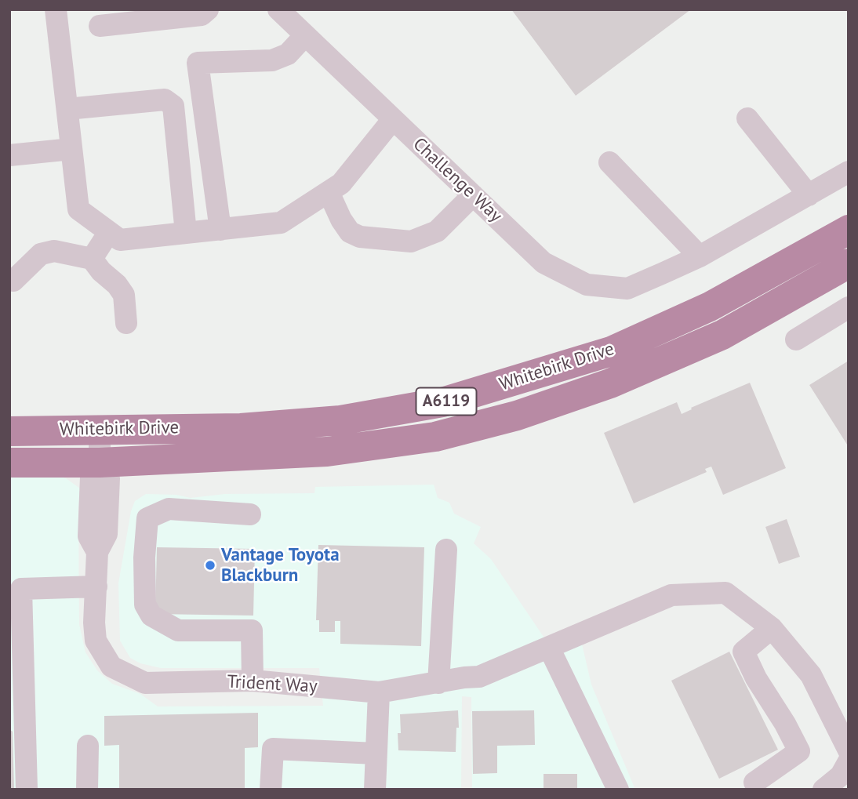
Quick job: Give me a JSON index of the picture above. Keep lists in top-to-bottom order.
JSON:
{
  "streets": {
    "highway": ["Whitebirk Drive", "A6119"],
    "street": ["Challenge Way", "Trident Way"]
  },
  "crossings": [
    ["Whitebirk Drive", "Trident Way"]
  ],
  "places": ["Vantage Toyota Blackburn"]
}
